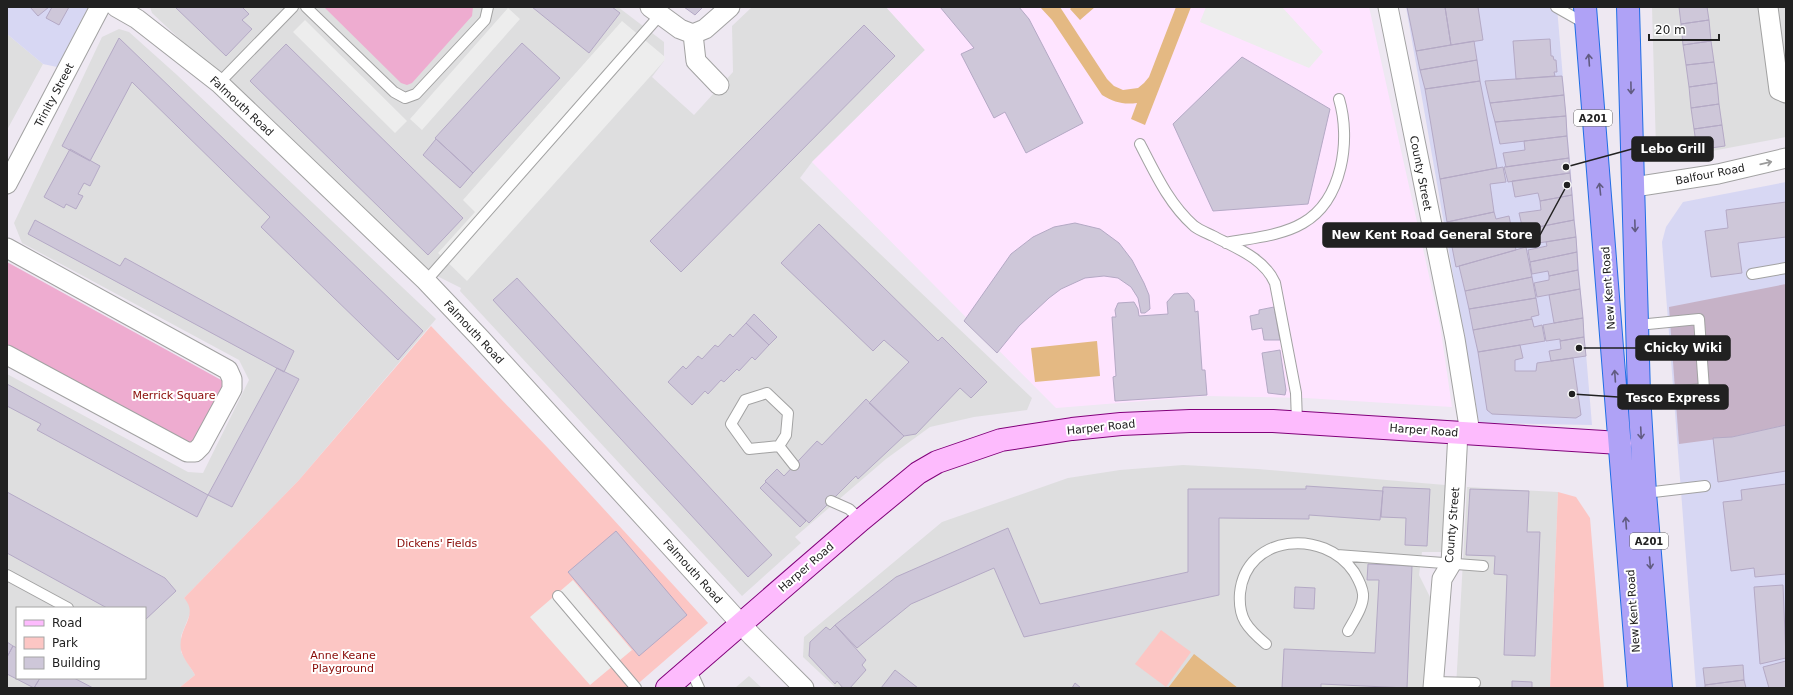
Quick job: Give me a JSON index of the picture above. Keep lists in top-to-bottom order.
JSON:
{
  "streets": {
    "highway": ["A201", "New Kent Road"],
    "main road": ["Harper Road"],
    "street": [
      "Trinity Street",
      "Falmouth Road",
      "County Street",
      "Balfour Road"
    ]
  },
  "crossings": [
    ["Falmouth Road", "Harper Road"],
    ["County Street", "Harper Road"],
    ["Balfour Road", "New Kent Road"],
    ["New Kent Road", "Harper Road"]
  ],
  "one_way": ["Balfour Road"],
  "parks": ["Merrick Square", "Dickens' Fields", "Anne Keane Playground"],
  "places": [
    "Lebo Grill",
    "New Kent Road General Store",
    "Chicky Wiki",
    "Tesco Express"
  ],
  "legend": ["Road", "Park", "Building"],
  "scale_bar": "20 m"
}
